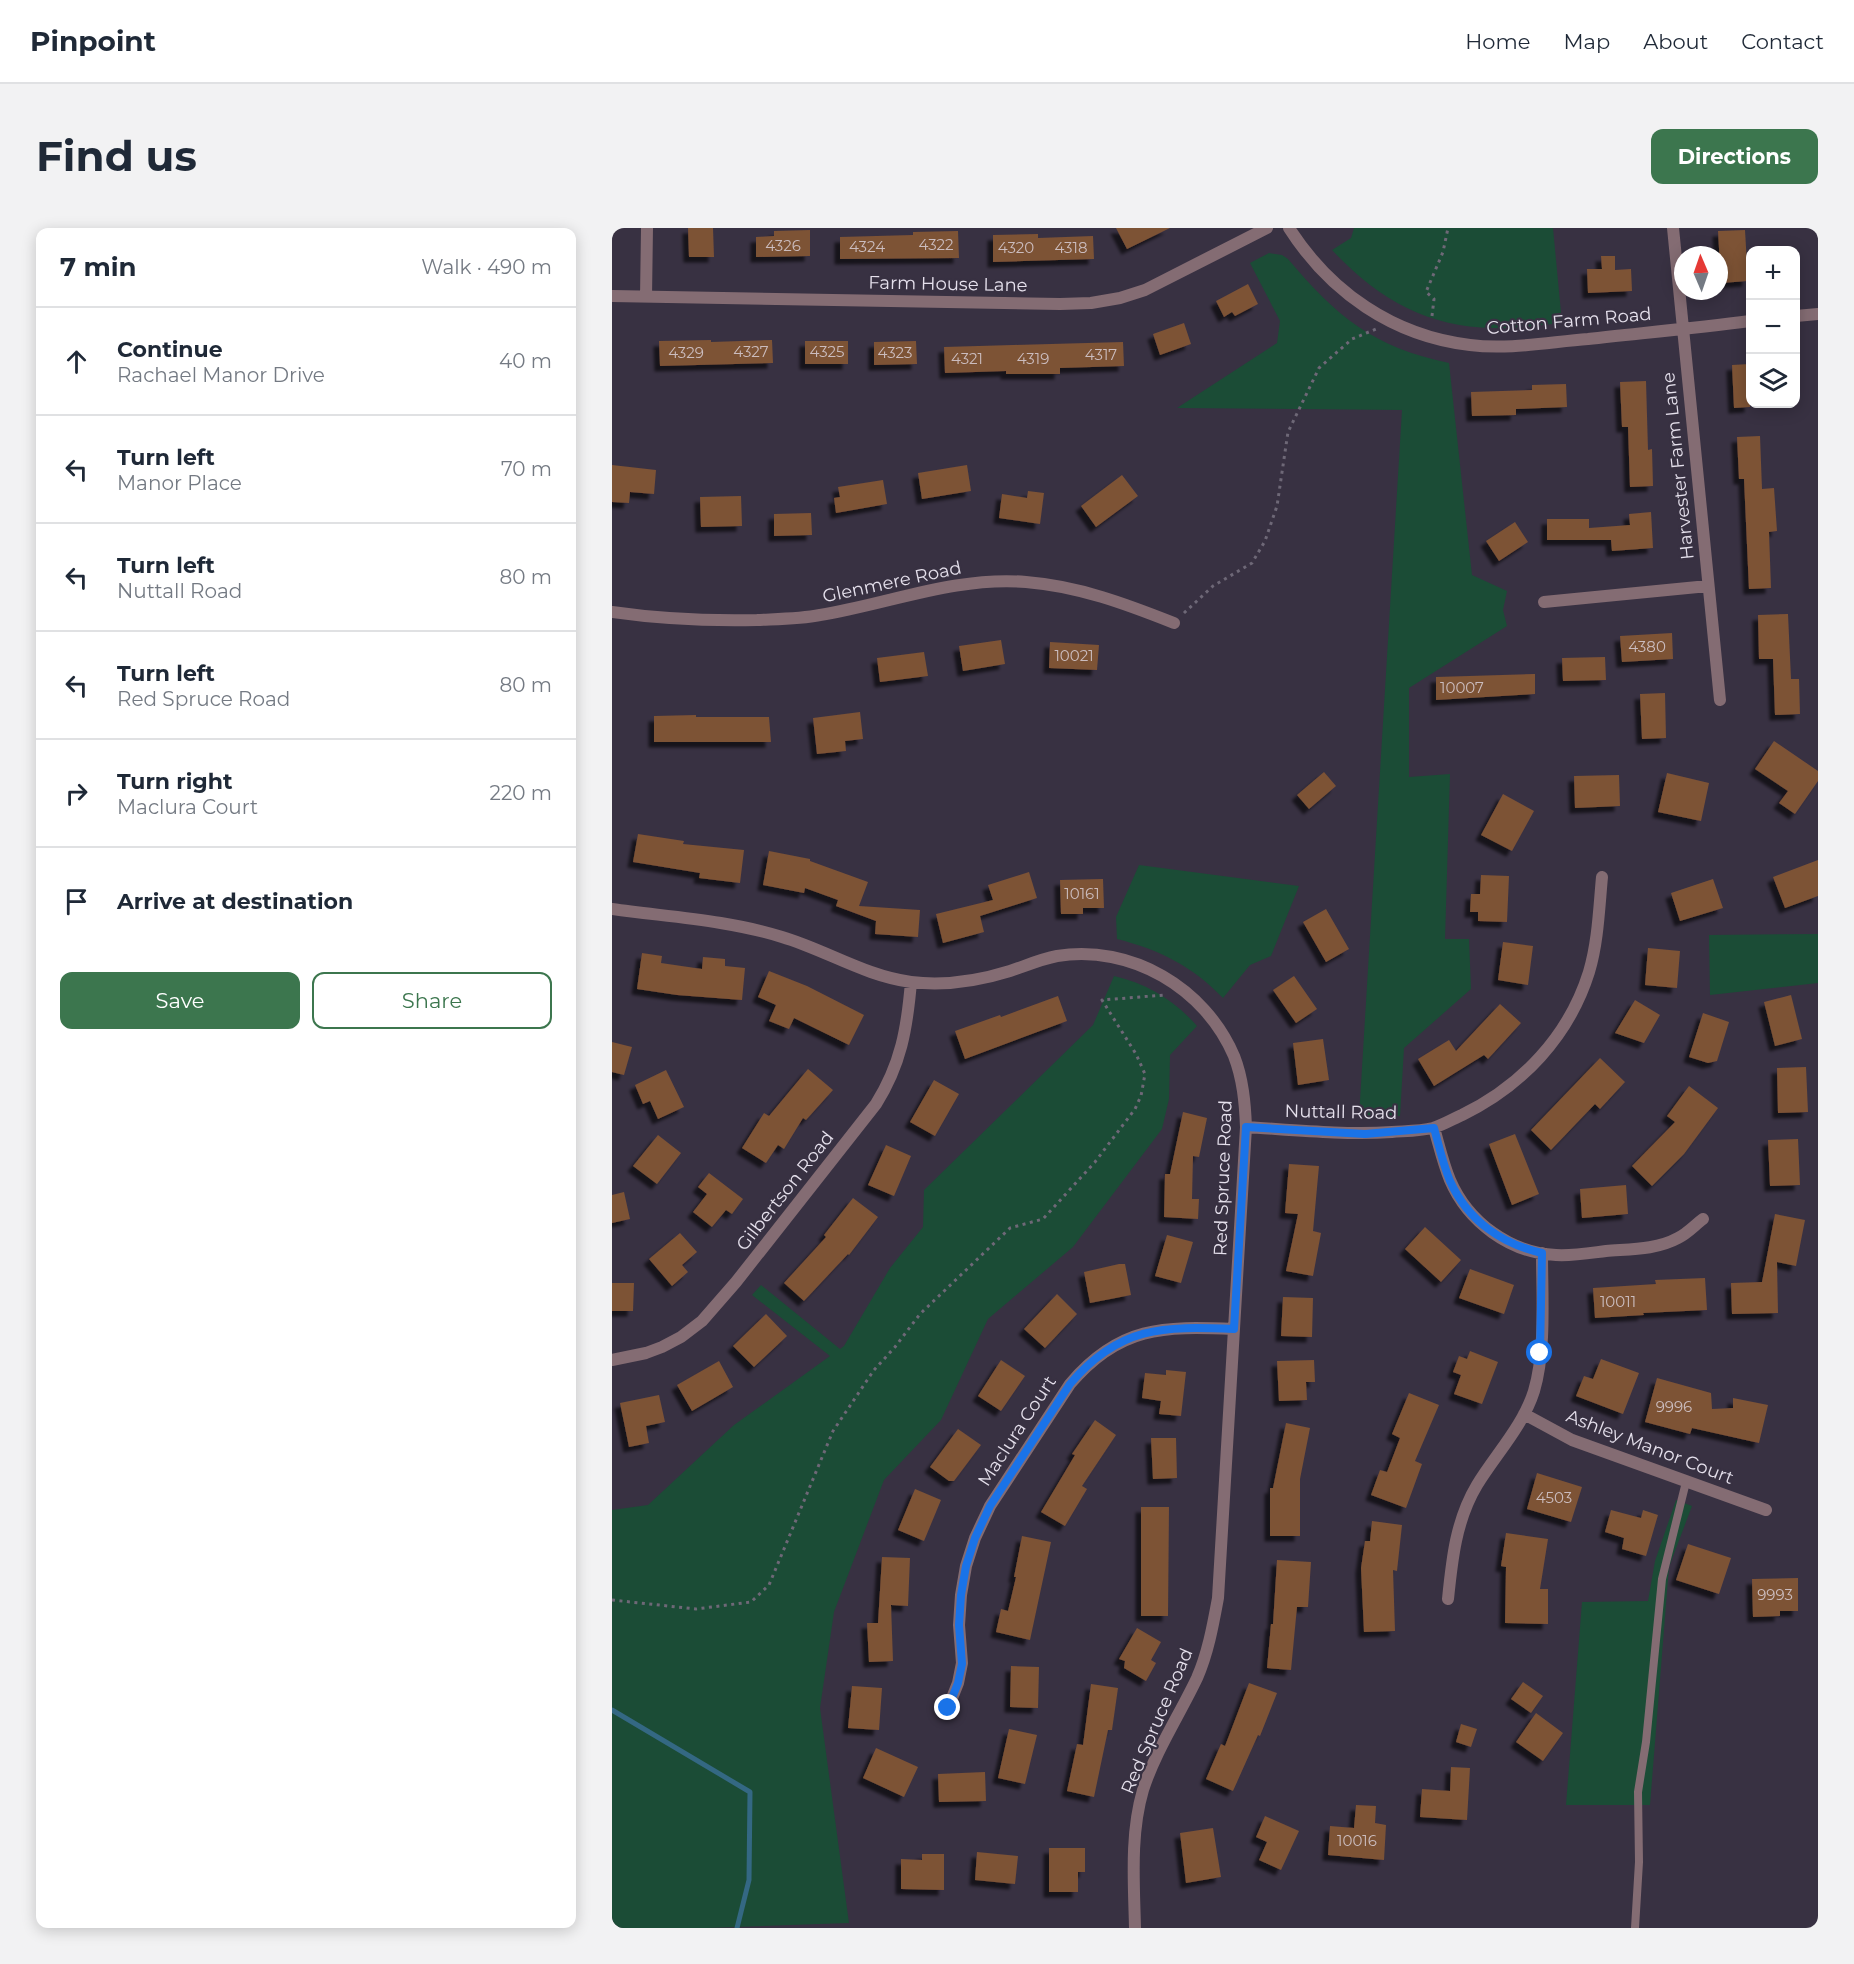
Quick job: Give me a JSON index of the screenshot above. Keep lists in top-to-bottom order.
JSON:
{
  "streets": {
    "street": [
      "Farm House Lane",
      "Cotton Farm Road",
      "Harvester Farm Lane",
      "Glenmere Road",
      "Nuttall Road",
      "Red Spruce Road",
      "Gilbertson Road",
      "Maclura Court",
      "Ashley Manor Court"
    ]
  },
  "crossings": [
    ["Cotton Farm Road", "Harvester Farm Lane"],
    ["Nuttall Road", "Red Spruce Road"],
    ["Red Spruce Road", "Gilbertson Road"],
    ["Red Spruce Road", "Maclura Court"]
  ],
  "house_numbers": [
    "4322",
    "4326",
    "4324",
    "4320",
    "4318",
    "4327",
    "4325",
    "4329",
    "4323",
    "4317",
    "4321",
    "4319",
    "4380",
    "10021",
    "10007",
    "10161",
    "10011",
    "9996",
    "4503",
    "9993",
    "10016"
  ],
  "north": "top",
  "page": {
    "header": "Pinpoint",
    "nav": [
      "Home",
      "Map",
      "About",
      "Contact"
    ],
    "buttons": [
      "Directions",
      ["Save", "Share"]
    ],
    "title": "Find us",
    "heading": ["7 min", "Walk · 490 m"],
    "map_buttons": ["+", "−"],
    "list": [
      ["Continue", "Rachael Manor Drive", "40 m"],
      ["Turn left", "Manor Place", "70 m"],
      ["Turn left", "Nuttall Road", "80 m"],
      ["Turn left", "Red Spruce Road", "80 m"],
      ["Turn right", "Maclura Court", "220 m"],
      "Arrive at destination"
    ]
  }
}
